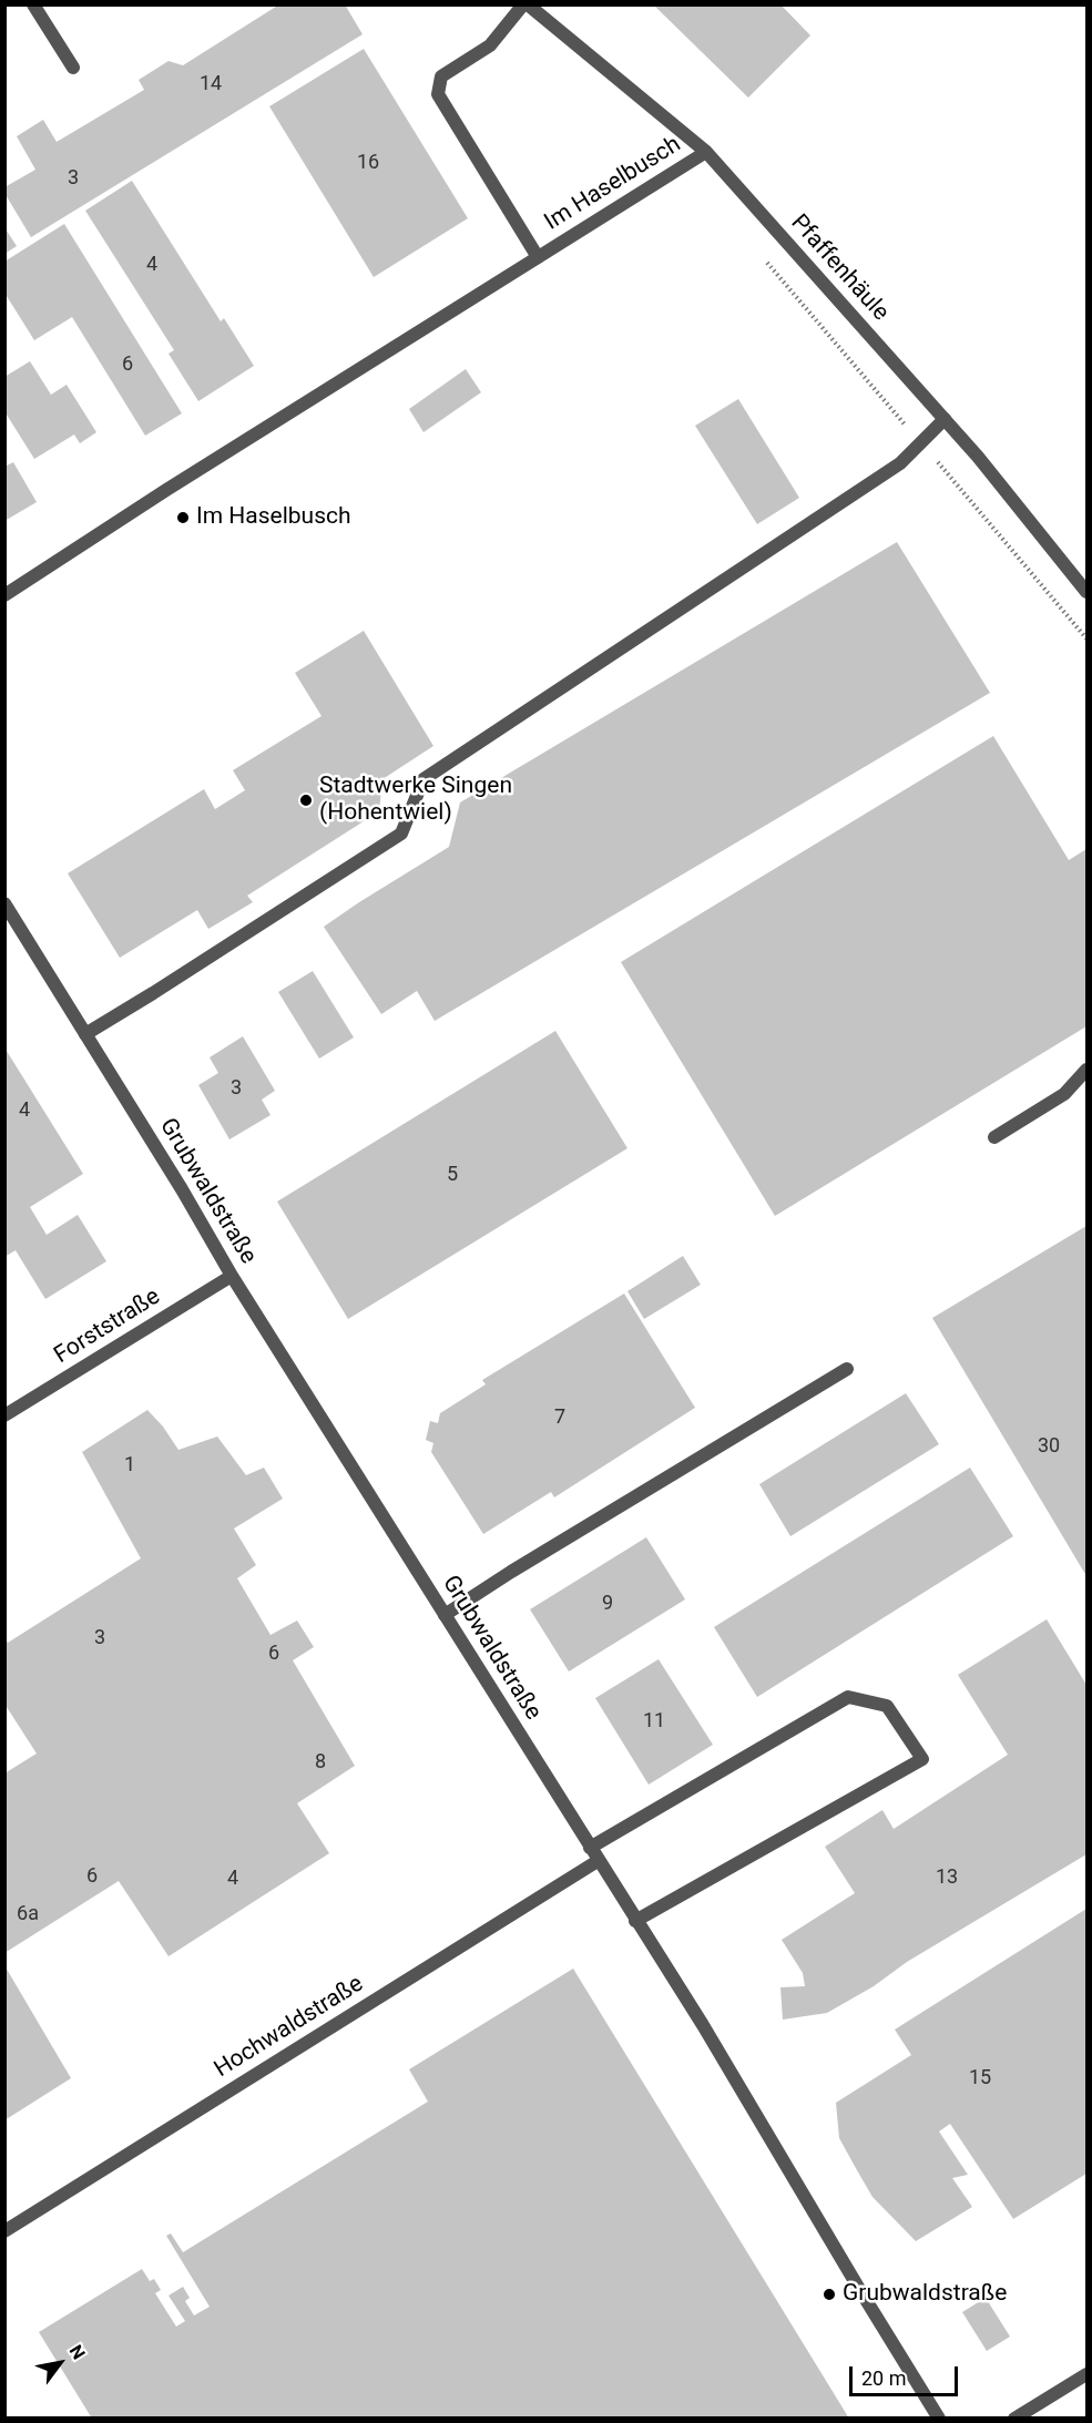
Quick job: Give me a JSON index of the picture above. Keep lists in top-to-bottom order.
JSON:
{
  "streets": {
    "street": [
      "Im Haselbusch",
      "Pfaffenhäule",
      "Grubwaldstraße",
      "Forststraße",
      "Hochwaldstraße"
    ]
  },
  "crossings": [
    ["Im Haselbusch", "Pfaffenhäule"],
    ["Grubwaldstraße", "Forststraße"],
    ["Grubwaldstraße", "Hochwaldstraße"]
  ],
  "places": ["Im Haselbusch", "Stadtwerke Singen (Hohentwiel)", "Grubwaldstraße"],
  "house_numbers": [
    "14",
    "16",
    "3",
    "4",
    "6",
    "3",
    "4",
    "5",
    "7",
    "30",
    "1",
    "9",
    "3",
    "6",
    "11",
    "8",
    "6",
    "13",
    "4",
    "6a",
    "15"
  ],
  "scale_bar": "20 m",
  "north": "top right"
}
